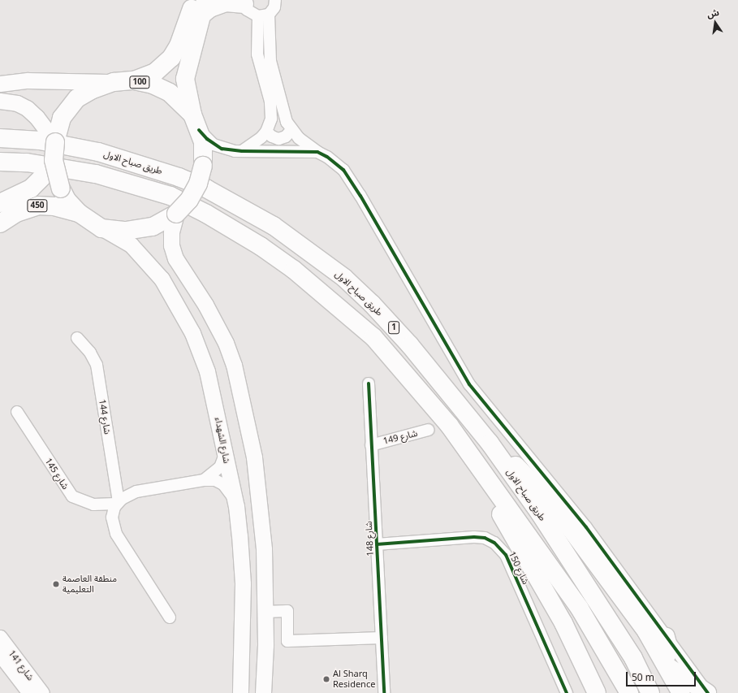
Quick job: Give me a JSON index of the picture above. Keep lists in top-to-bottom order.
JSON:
{
  "streets": {
    "main road": [
      "100",
      "طريق صباح الاول",
      "450",
      "1",
      "شارع الشهداء"
    ],
    "street": [
      "شارع 144",
      "شارع 149",
      "شارع 145",
      "شارع 148",
      "شارع 150",
      "شارع 141"
    ]
  },
  "crossings": [
    ["100", "450"],
    ["100", "شارع الشهداء"],
    ["شارع 144", "شارع 145"],
    ["شارع 149", "شارع 148"],
    ["شارع 148", "شارع 150"]
  ],
  "places": ["منطقة العاصمة التعليمية", "Al Sharq Residence"],
  "scale_bar": "50 m",
  "north": "top"
}
